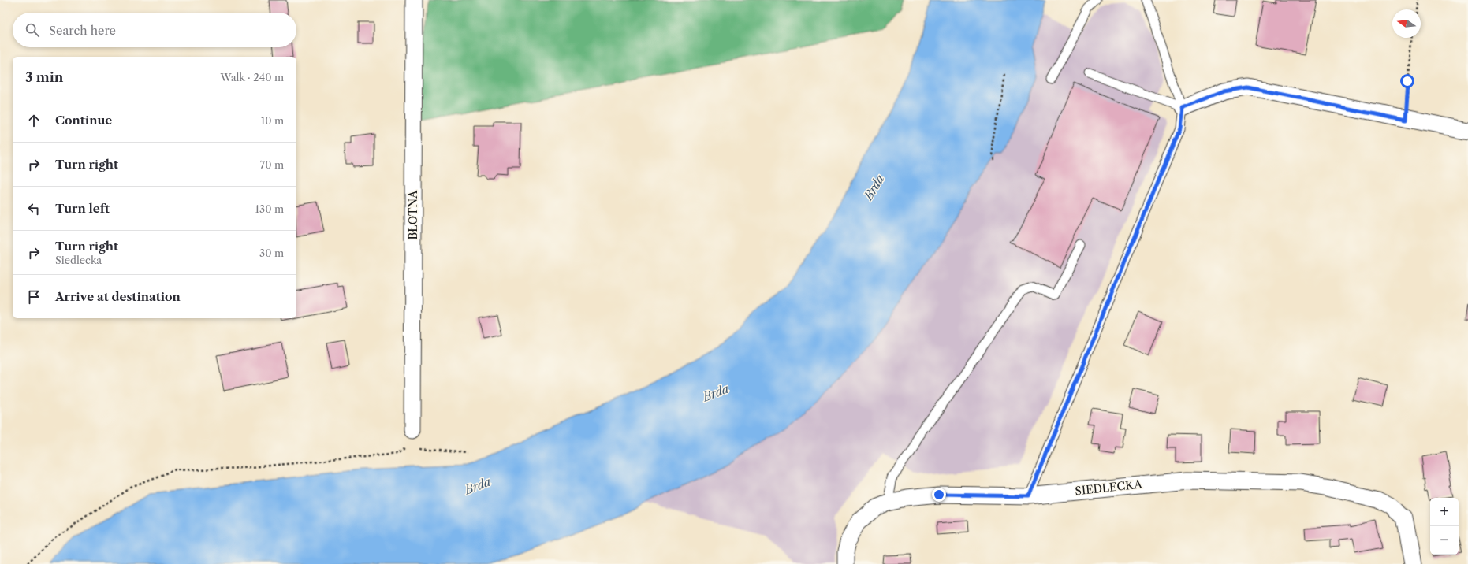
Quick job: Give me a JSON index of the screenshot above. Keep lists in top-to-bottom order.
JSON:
{
  "streets": {
    "street": ["BŁOTNA", "SIEDLECKA"]
  },
  "water": ["Brda"],
  "north": "left",
  "page": {
    "search": "Search here",
    "heading": ["3 min", "Walk · 240 m"],
    "list": [
      ["Continue", "10 m"],
      ["Turn right", "70 m"],
      ["Turn left", "130 m"],
      ["Turn right", "Siedlecka", "30 m"],
      "Arrive at destination"
    ],
    "map_buttons": ["+", "−"]
  }
}
